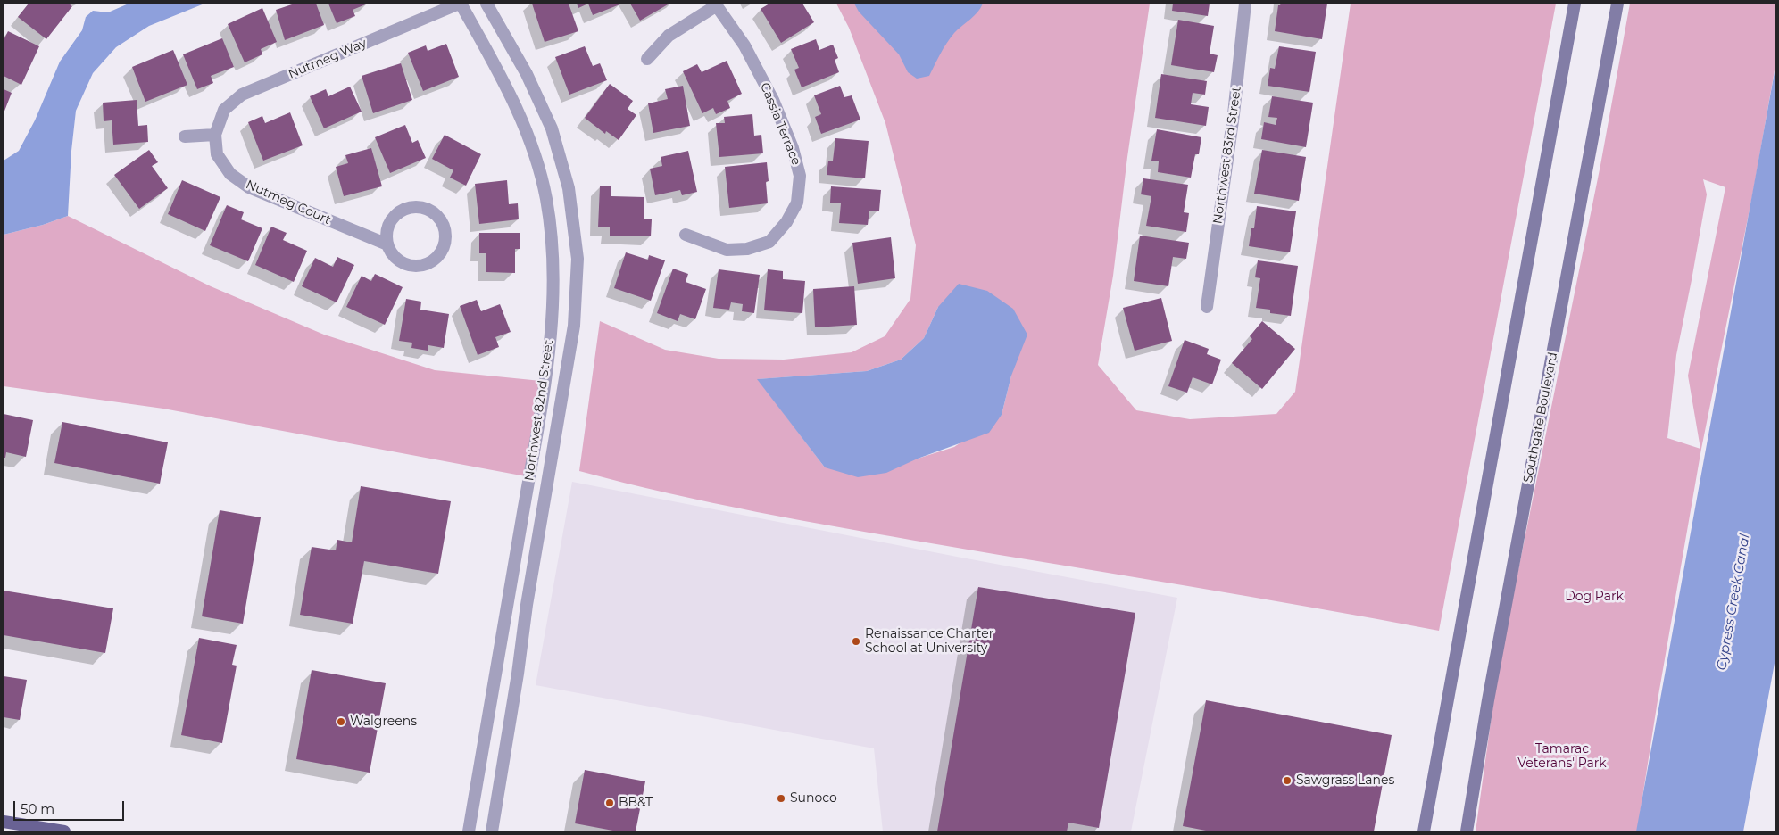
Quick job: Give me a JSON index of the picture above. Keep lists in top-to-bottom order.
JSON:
{
  "streets": {
    "main road": ["Southgate Boulevard"],
    "street": [
      "Nutmeg Way",
      "Cassia Terrace",
      "Northwest 83rd Street",
      "Nutmeg Court",
      "Northwest 82nd Street"
    ]
  },
  "crossings": [
    ["Nutmeg Way", "Nutmeg Court"],
    ["Nutmeg Way", "Northwest 82nd Street"]
  ],
  "water": ["Cypress Creek Canal"],
  "parks": ["Dog Park", "Tamarac Veterans' Park"],
  "places": [
    "Renaissance Charter School at University",
    "Walgreens",
    "Sawgrass Lanes",
    "Sunoco",
    "BB&T"
  ],
  "scale_bar": "50 m"
}
